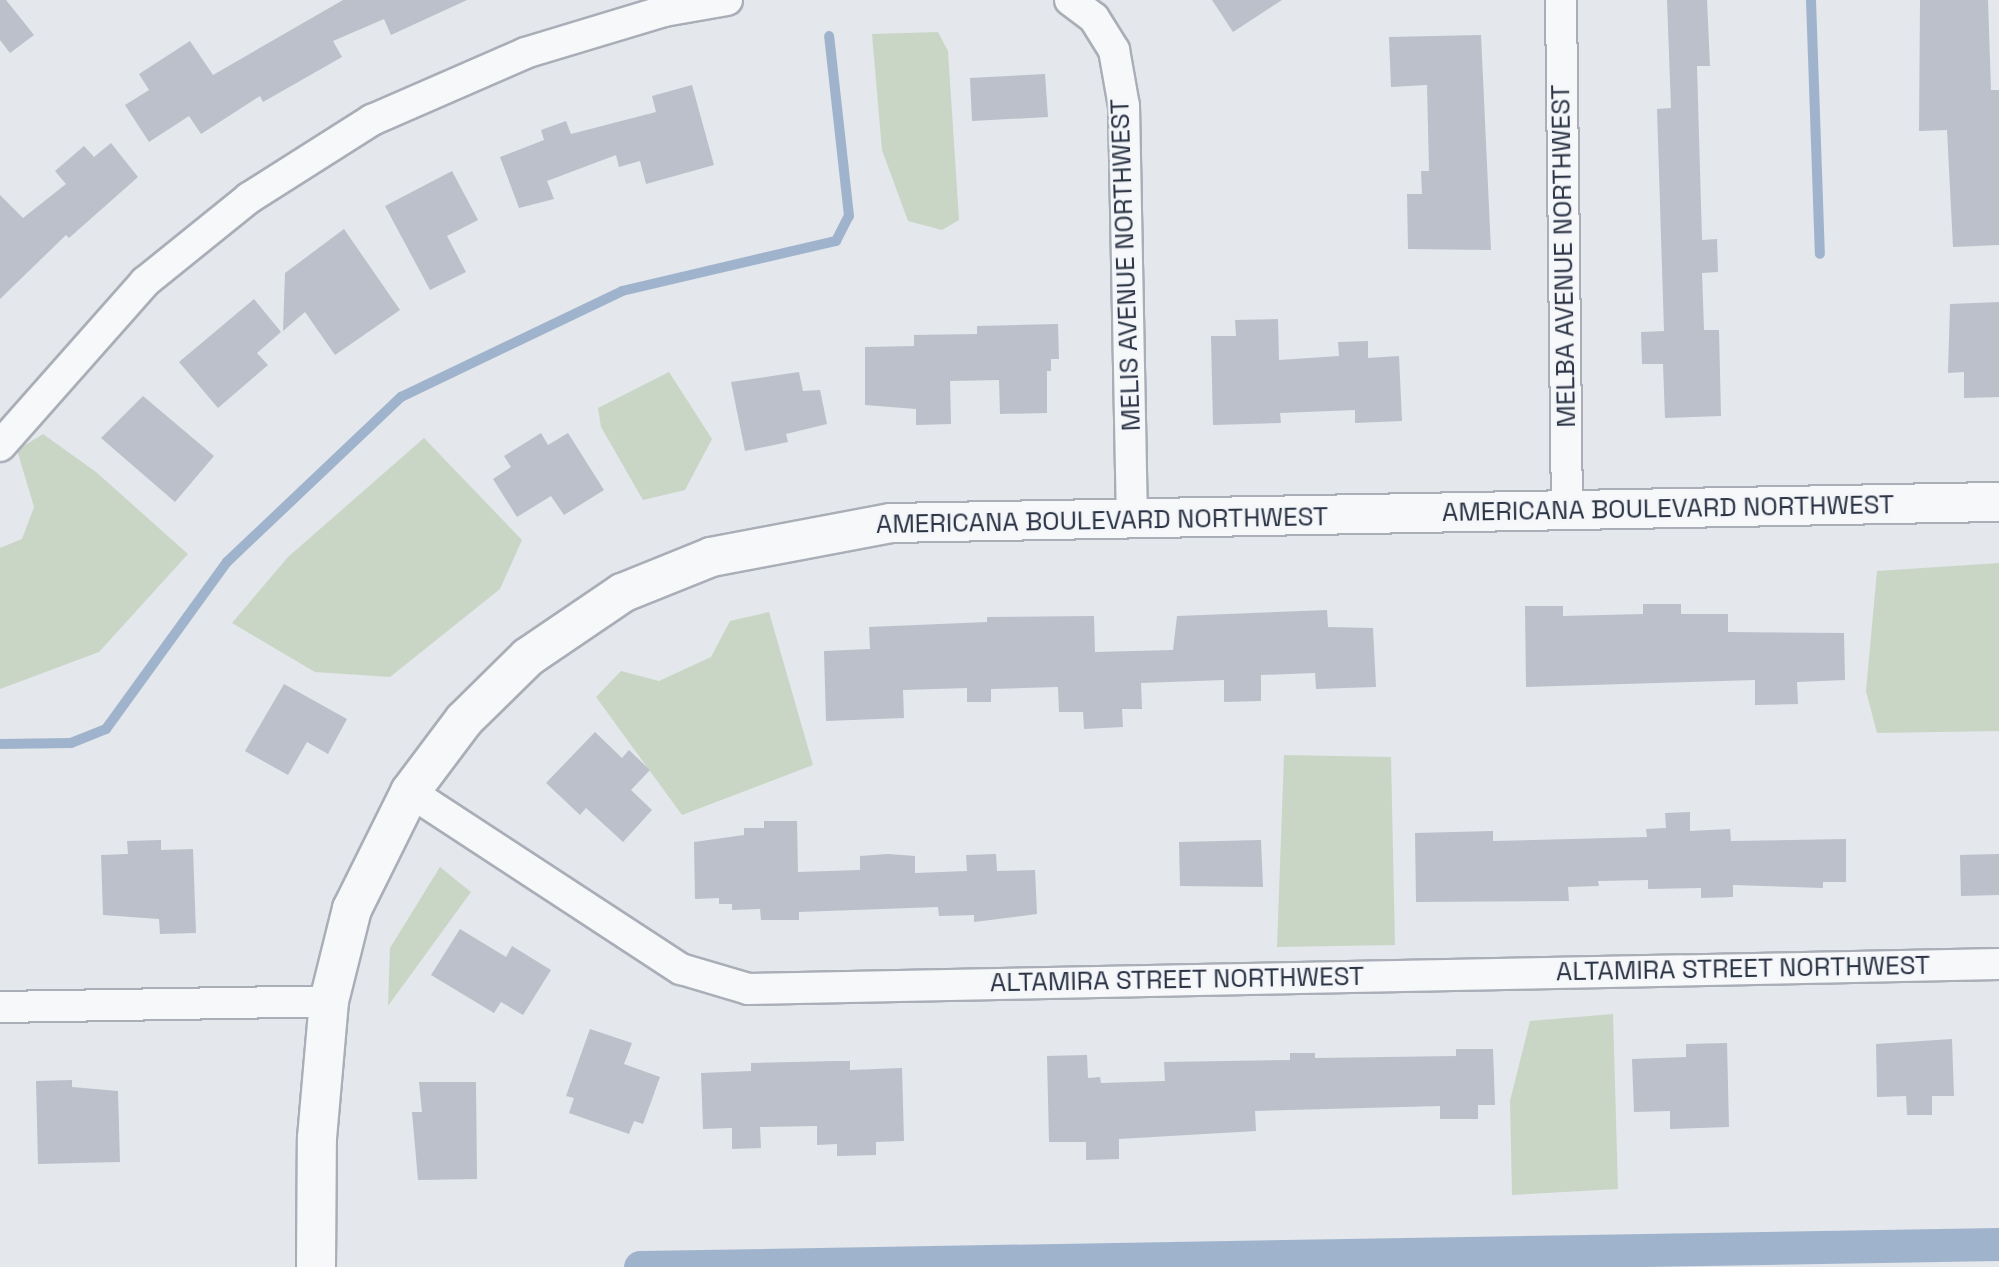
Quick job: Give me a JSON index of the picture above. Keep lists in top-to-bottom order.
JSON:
{
  "streets": {
    "street": [
      "MELBA AVENUE NORTHWEST",
      "MELIS AVENUE NORTHWEST",
      "AMERICANA BOULEVARD NORTHWEST",
      "ALTAMIRA STREET NORTHWEST"
    ]
  },
  "crossings": [
    ["MELBA AVENUE NORTHWEST", "AMERICANA BOULEVARD NORTHWEST"],
    ["MELIS AVENUE NORTHWEST", "AMERICANA BOULEVARD NORTHWEST"],
    ["AMERICANA BOULEVARD NORTHWEST", "ALTAMIRA STREET NORTHWEST"]
  ]
}
